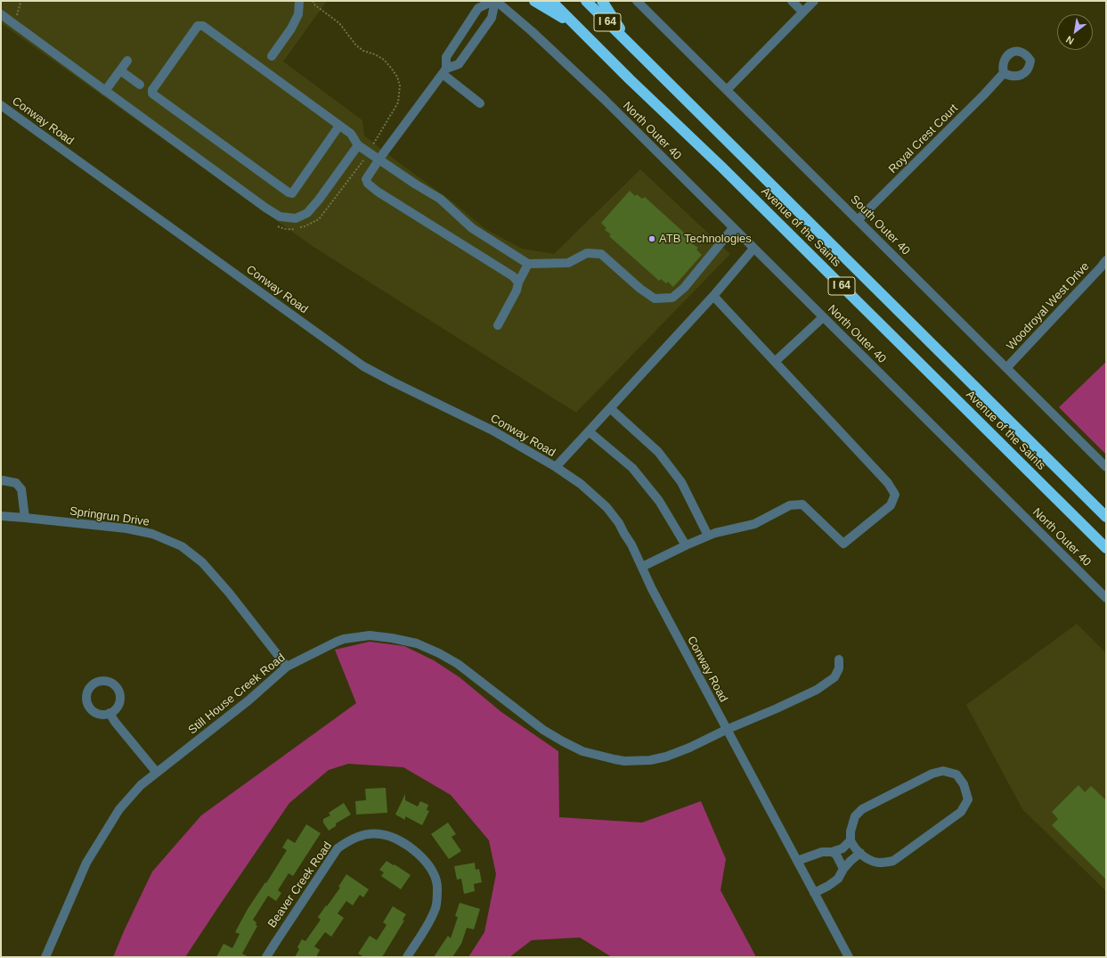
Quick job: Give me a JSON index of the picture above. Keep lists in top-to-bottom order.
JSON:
{
  "streets": {
    "highway": ["I 64", "Avenue of the Saints"],
    "street": [
      "Conway Road",
      "North Outer 40",
      "Royal Crest Court",
      "South Outer 40",
      "Woodroyal West Drive",
      "Springrun Drive",
      "Still House Creek Road",
      "Beaver Creek Road"
    ]
  },
  "crossings": [
    ["Conway Road", "Still House Creek Road"],
    ["Royal Crest Court", "South Outer 40"],
    ["South Outer 40", "Woodroyal West Drive"],
    ["Springrun Drive", "Still House Creek Road"]
  ],
  "places": ["ATB Technologies"],
  "north": "bottom left"
}
